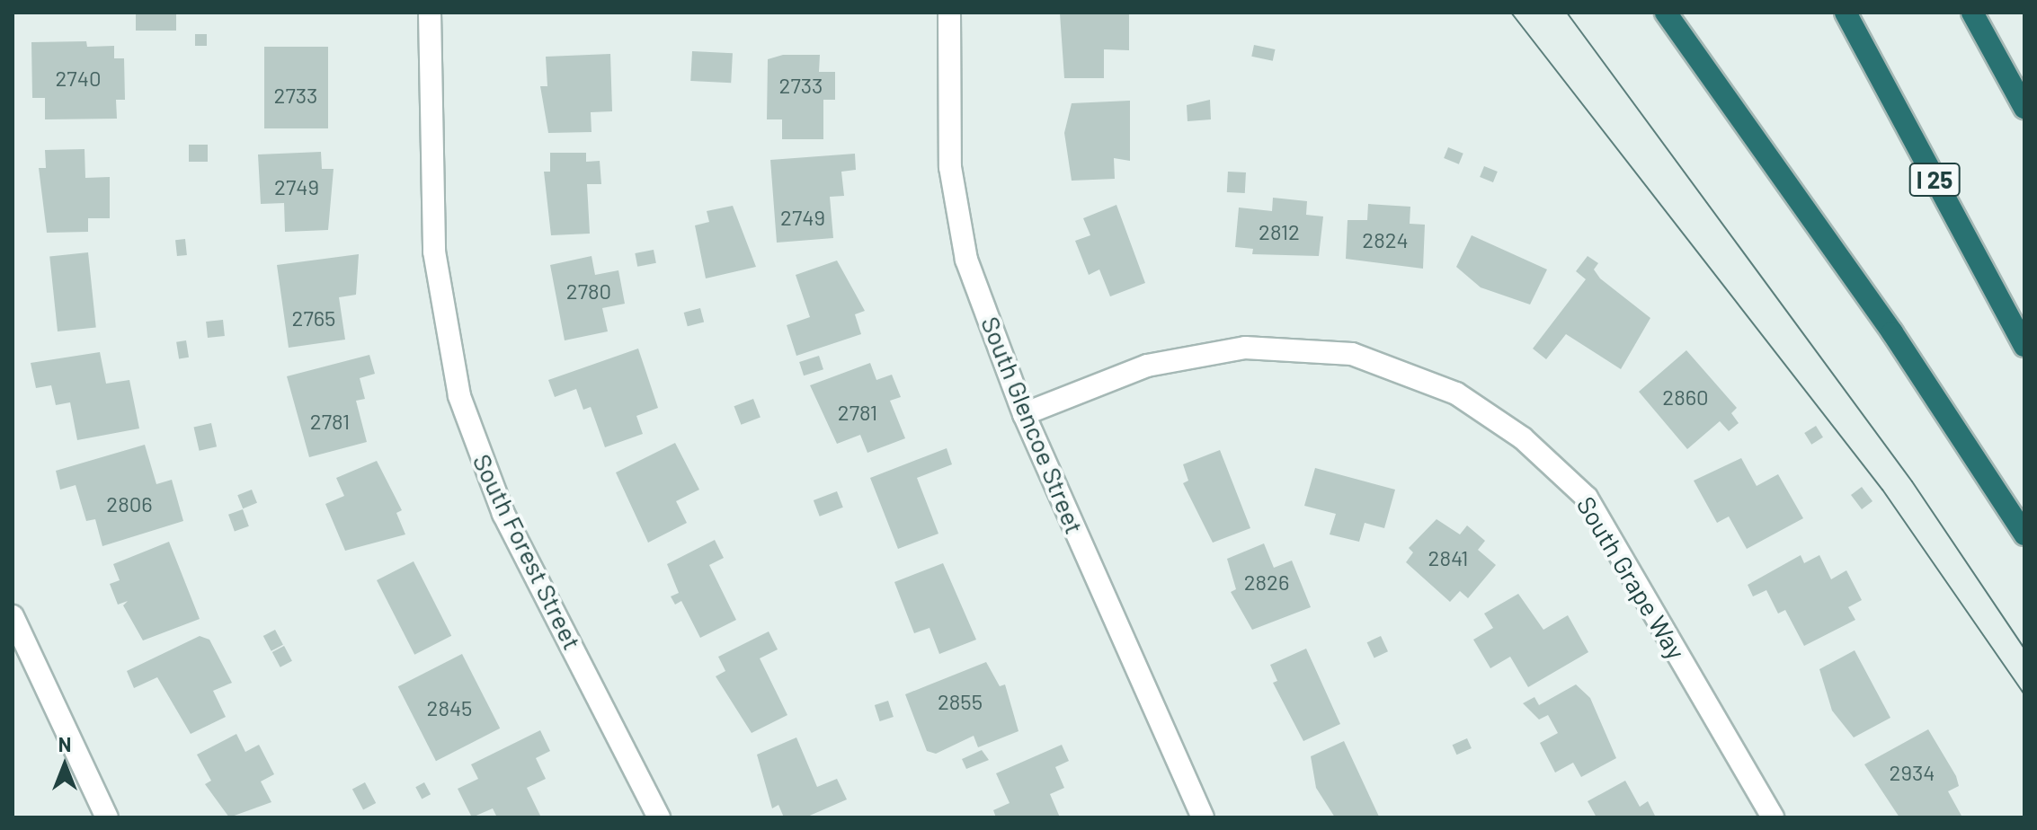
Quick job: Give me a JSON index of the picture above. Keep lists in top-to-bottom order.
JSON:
{
  "streets": {
    "highway": ["I 25"],
    "street": ["South Glencoe Street", "South Forest Street", "South Grape Way"]
  },
  "crossings": [
    ["South Glencoe Street", "South Grape Way"]
  ],
  "house_numbers": [
    "2740",
    "2733",
    "2733",
    "2749",
    "2749",
    "2812",
    "2824",
    "2780",
    "2765",
    "2860",
    "2781",
    "2781",
    "2806",
    "2841",
    "2826",
    "2855",
    "2845",
    "2934"
  ],
  "north": "top"
}
